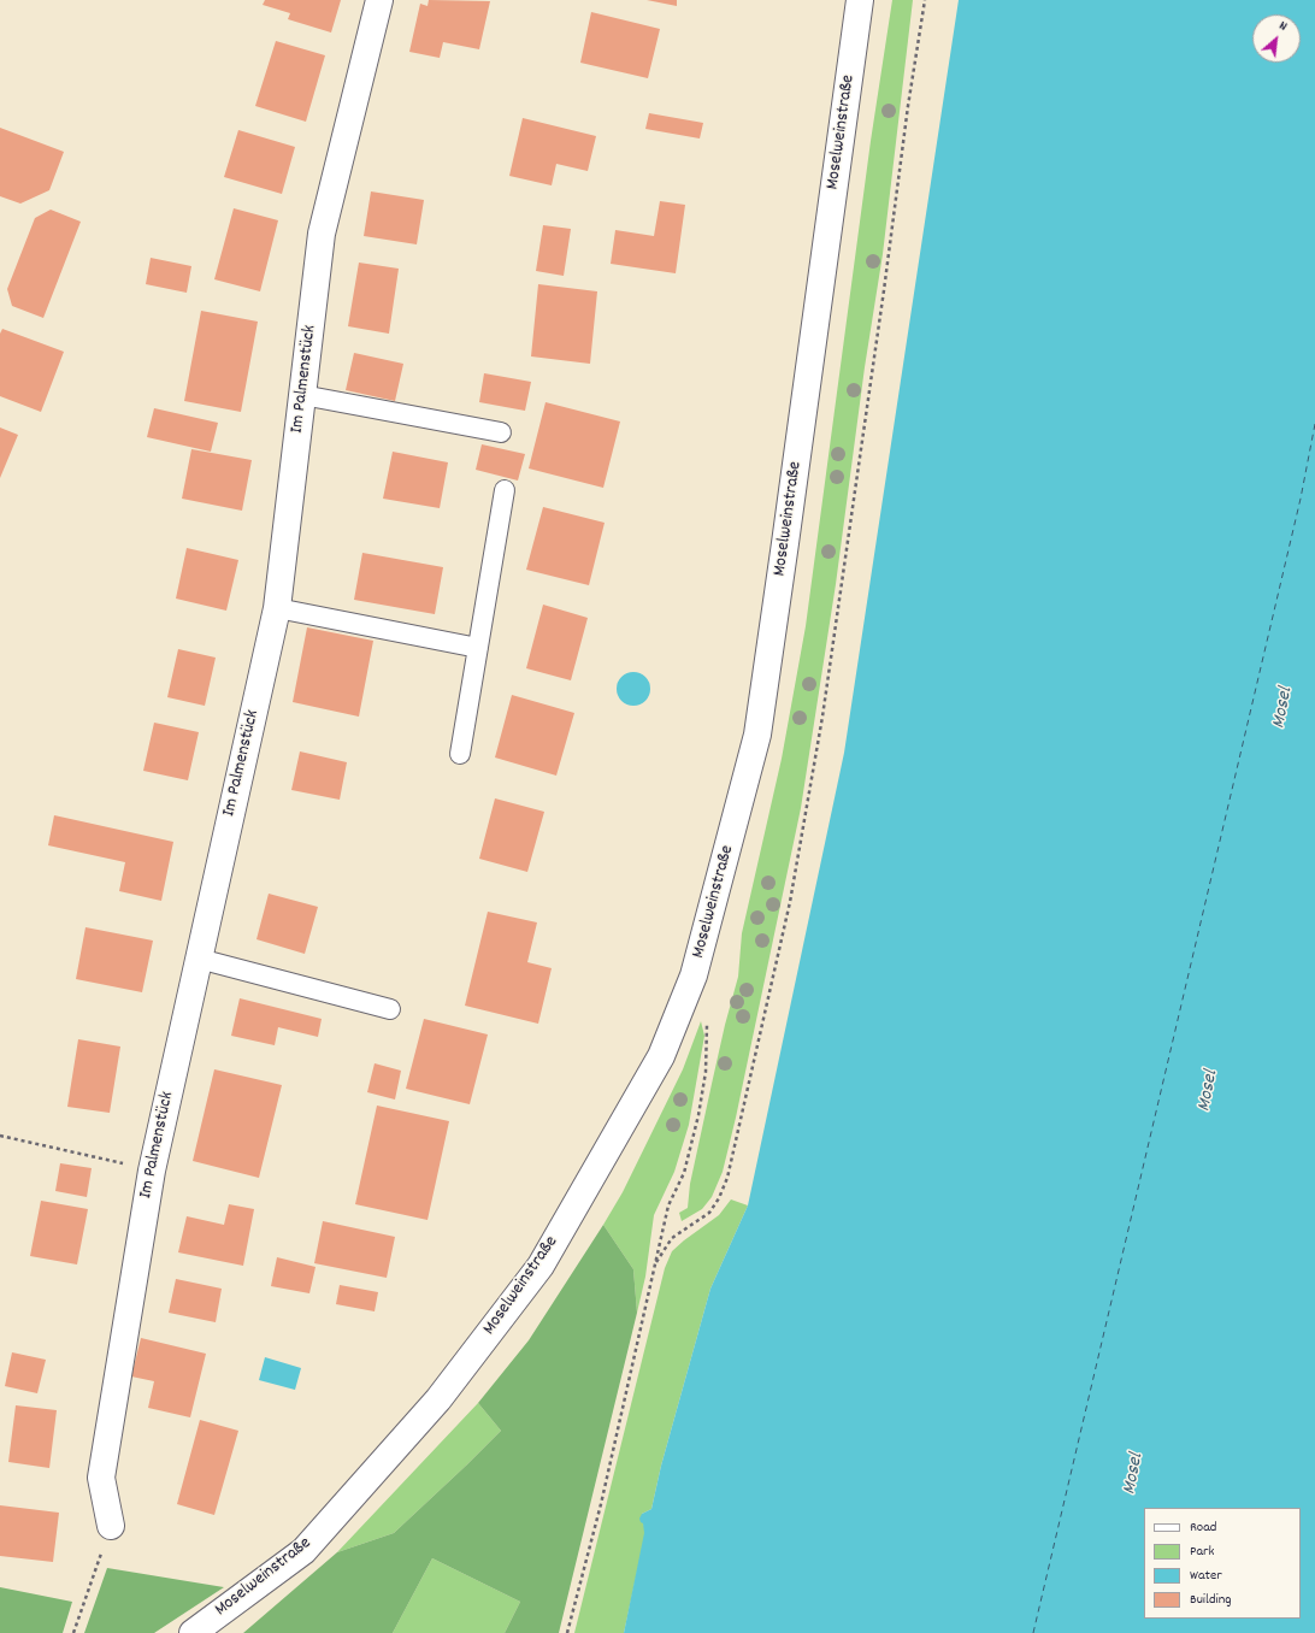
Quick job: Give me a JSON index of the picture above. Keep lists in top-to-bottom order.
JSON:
{
  "streets": {
    "main road": ["Moselweinstraße", "Im Palmenstück"]
  },
  "water": ["Mosel"],
  "legend": [
    "Road",
    "Park",
    "Water",
    "Building"
  ],
  "north": "top right"
}
